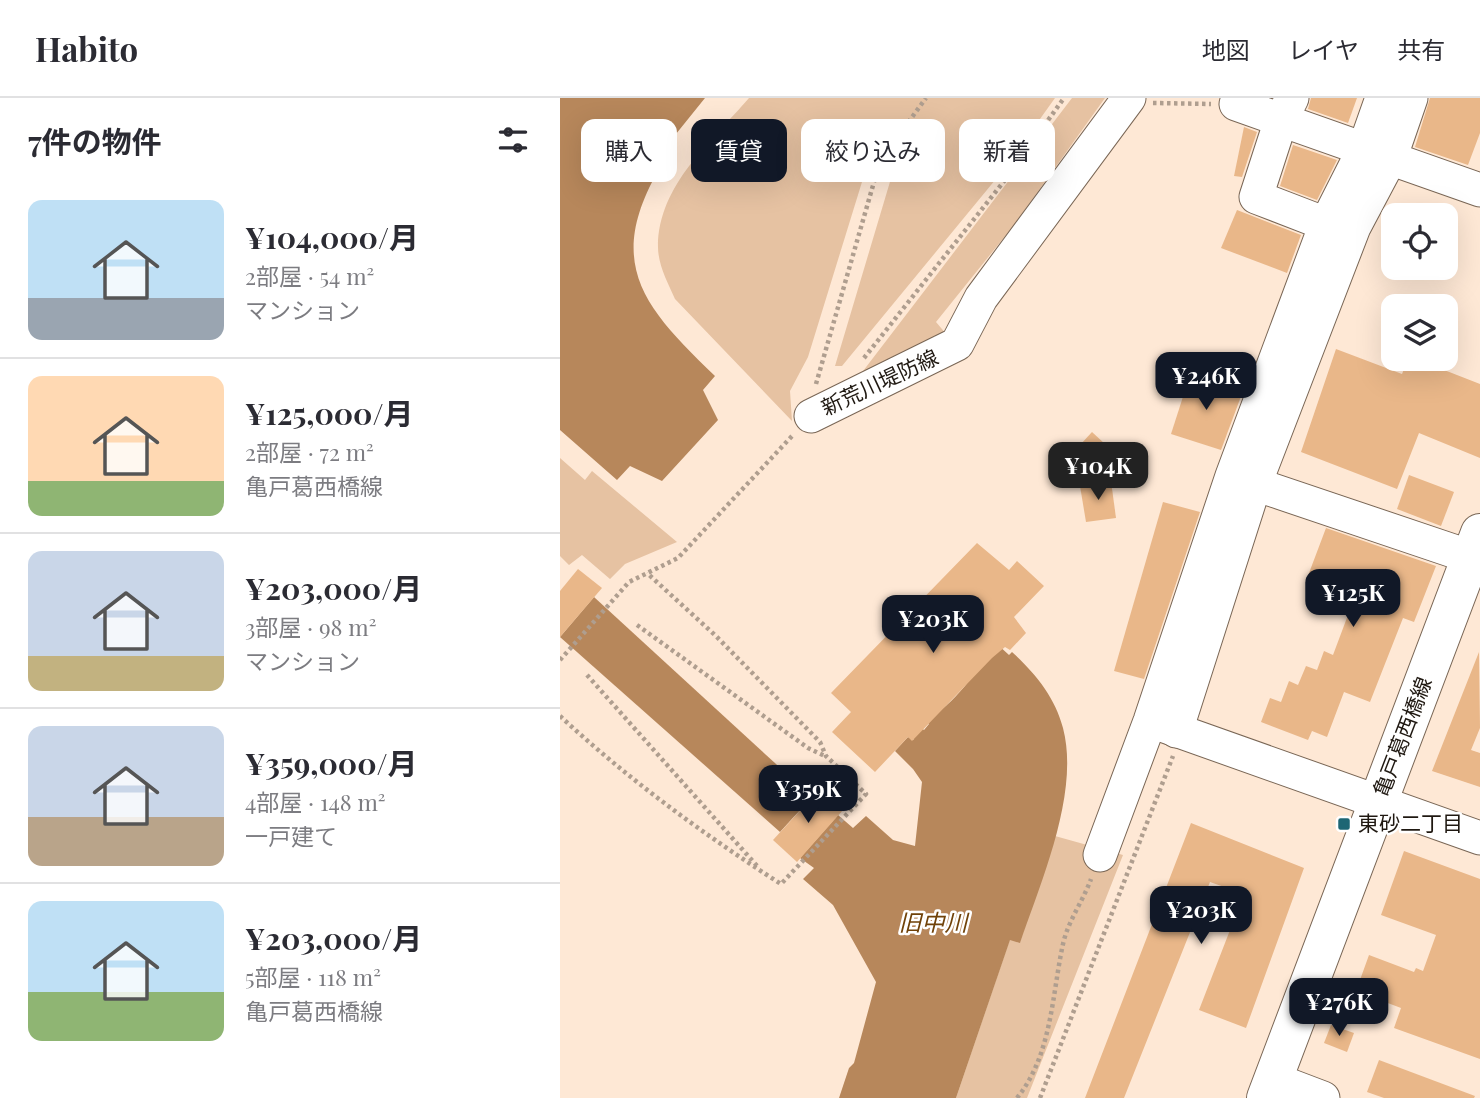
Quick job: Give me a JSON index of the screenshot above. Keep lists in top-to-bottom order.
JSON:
{
  "streets": {
    "main road": ["亀戸葛西橋線"],
    "street": ["新荒川堤防線"]
  },
  "water": ["旧中川"],
  "places": {
    "transit": ["東砂二丁目"]
  },
  "page": {
    "header": "Habito",
    "nav": ["地図", "レイヤ", "共有"],
    "heading": "7件の物件",
    "chip": [
      "購入",
      "賃貸",
      "絞り込み",
      "新着"
    ],
    "list": [
      {
        "name": "¥104,000/月",
        "note": "2部屋 · 54 m² · マンション"
      },
      {
        "name": "¥125,000/月",
        "note": "2部屋 · 72 m² · 亀戸葛西橋線"
      },
      {
        "name": "¥203,000/月",
        "note": "3部屋 · 98 m² · マンション"
      },
      {
        "name": "¥359,000/月",
        "note": "4部屋 · 148 m² · 一戸建て"
      },
      {
        "name": "¥203,000/月",
        "note": "5部屋 · 118 m² · 亀戸葛西橋線"
      }
    ],
    "price": [
      "¥246K",
      "¥104K",
      "¥125K",
      "¥203K",
      "¥359K",
      "¥203K",
      "¥276K"
    ]
  }
}
